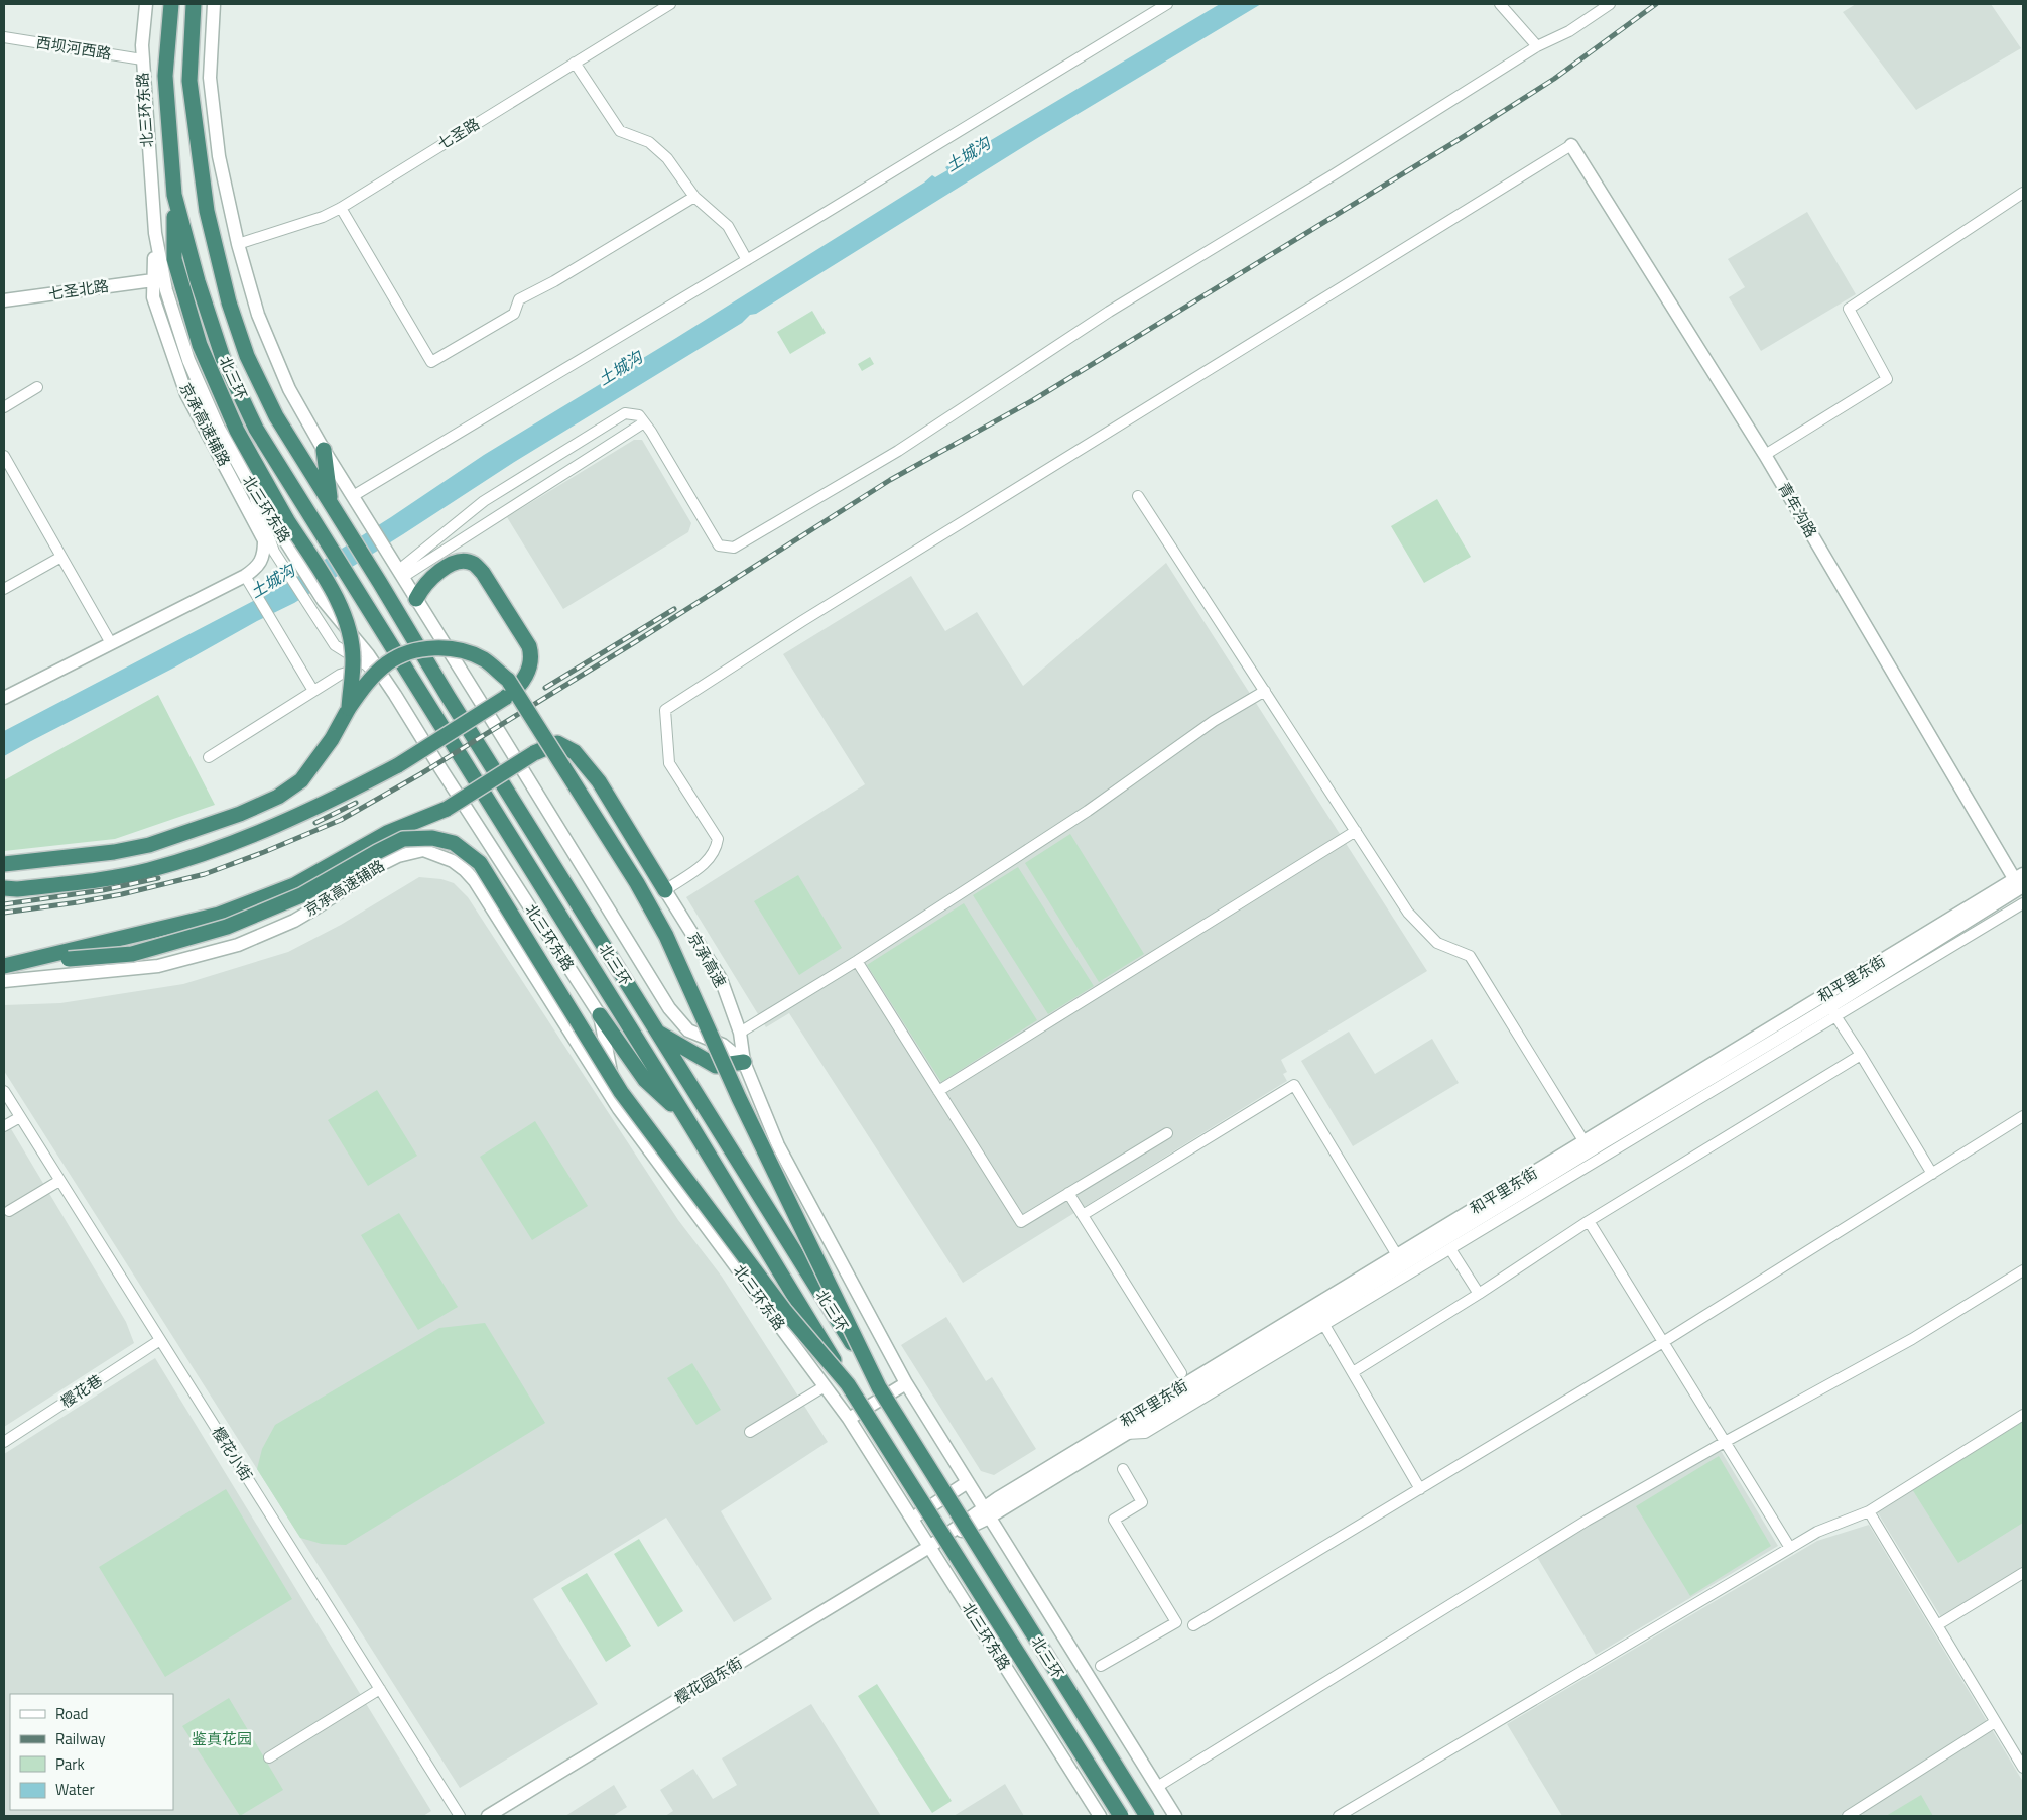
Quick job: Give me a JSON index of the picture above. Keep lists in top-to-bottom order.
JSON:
{
  "streets": {
    "highway": ["北三环"],
    "street": [
      "西坝河西路",
      "北三环东路",
      "七圣路",
      "七圣北路",
      "京承高速辅路",
      "青年沟路",
      "京承高速",
      "和平里东街",
      "樱花巷",
      "樱花小街",
      "樱花园东街"
    ]
  },
  "crossings": [
    ["西坝河西路", "北三环东路"],
    ["北三环东路", "京承高速辅路"],
    ["北三环东路", "樱花园东街"],
    ["七圣北路", "京承高速辅路"],
    ["青年沟路", "和平里东街"],
    ["和平里东街", "樱花园东街"],
    ["樱花巷", "樱花小街"]
  ],
  "water": ["土城沟"],
  "parks": ["鉴真花园"],
  "legend": [
    "Road",
    "Railway",
    "Park",
    "Water"
  ]
}
